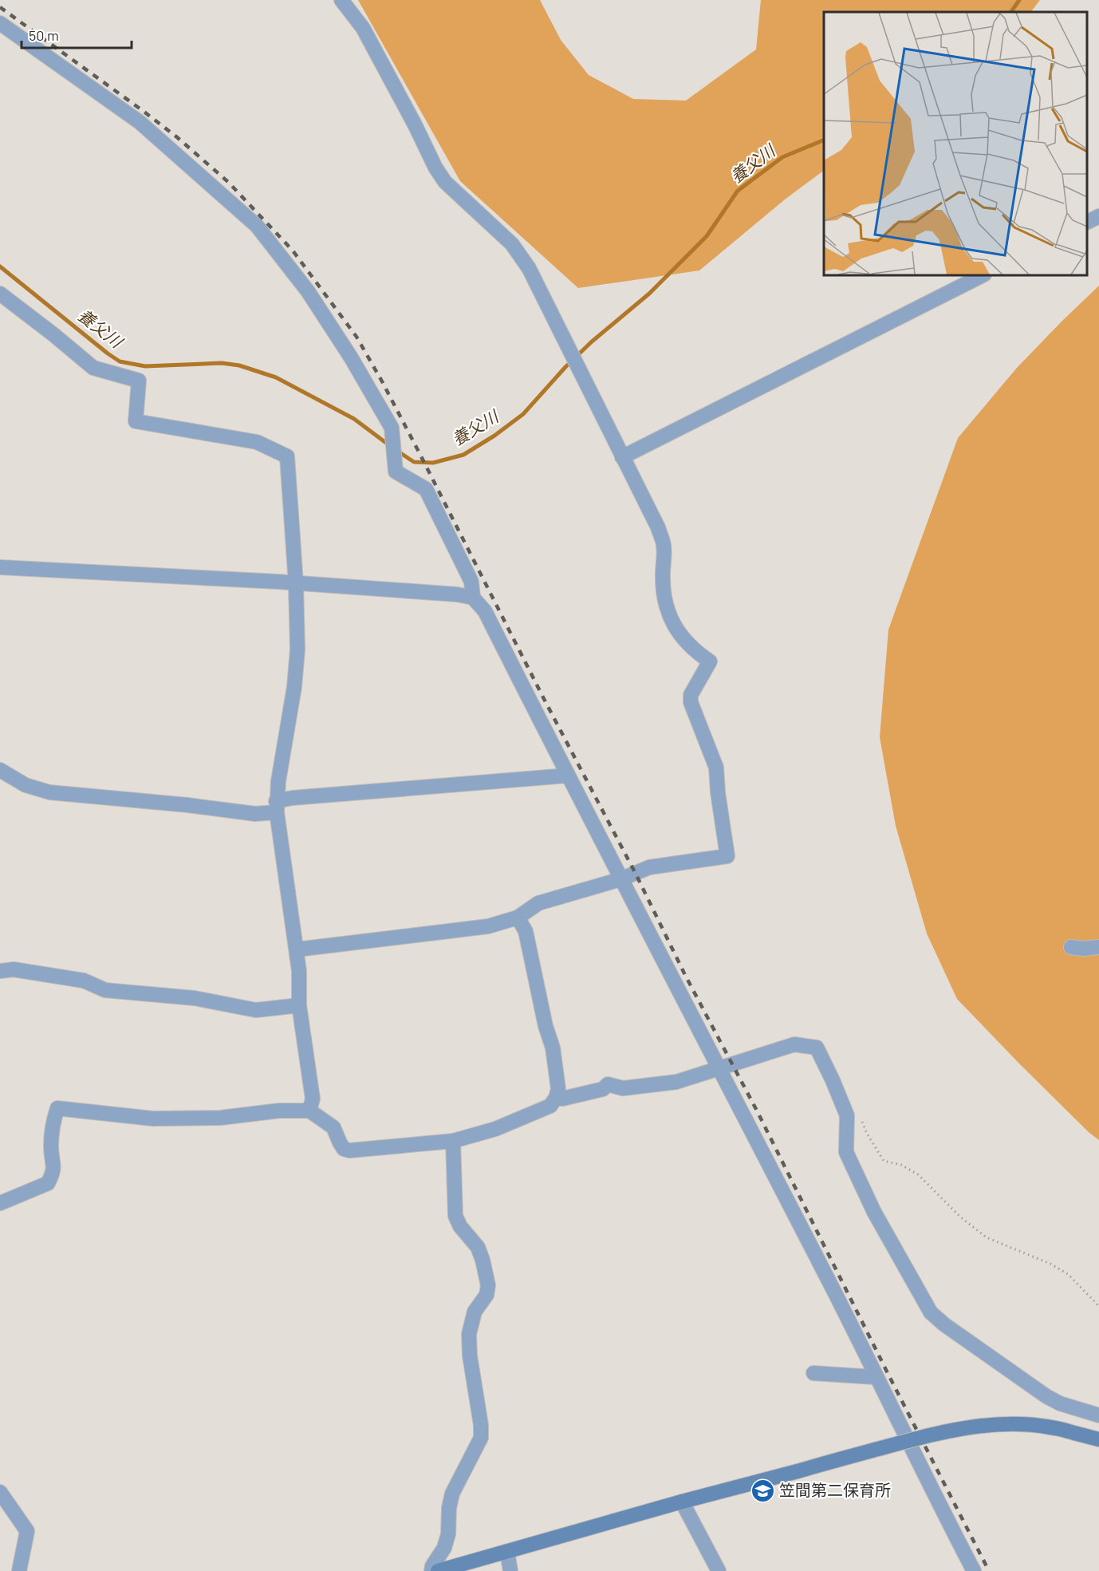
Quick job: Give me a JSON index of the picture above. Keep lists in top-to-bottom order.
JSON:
{
  "water": ["養父川"],
  "places": {
    "school or university": ["笠間第二保育所"]
  },
  "scale_bar": "50 m"
}
